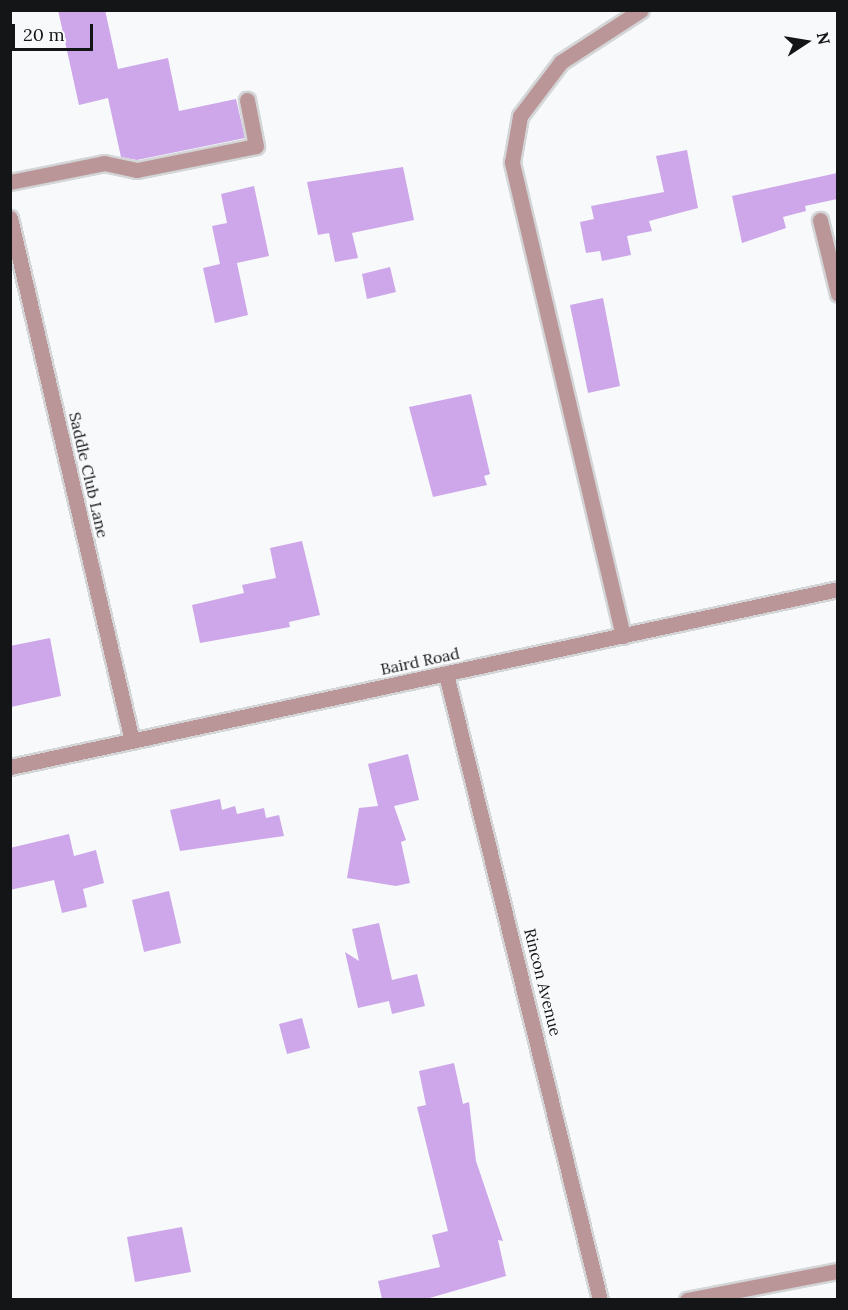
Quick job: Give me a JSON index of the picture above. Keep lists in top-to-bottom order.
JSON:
{
  "streets": {
    "street": ["Saddle Club Lane", "Baird Road", "Rincon Avenue"]
  },
  "crossings": [
    ["Saddle Club Lane", "Baird Road"],
    ["Baird Road", "Rincon Avenue"]
  ],
  "scale_bar": "20 m",
  "north": "right"
}
